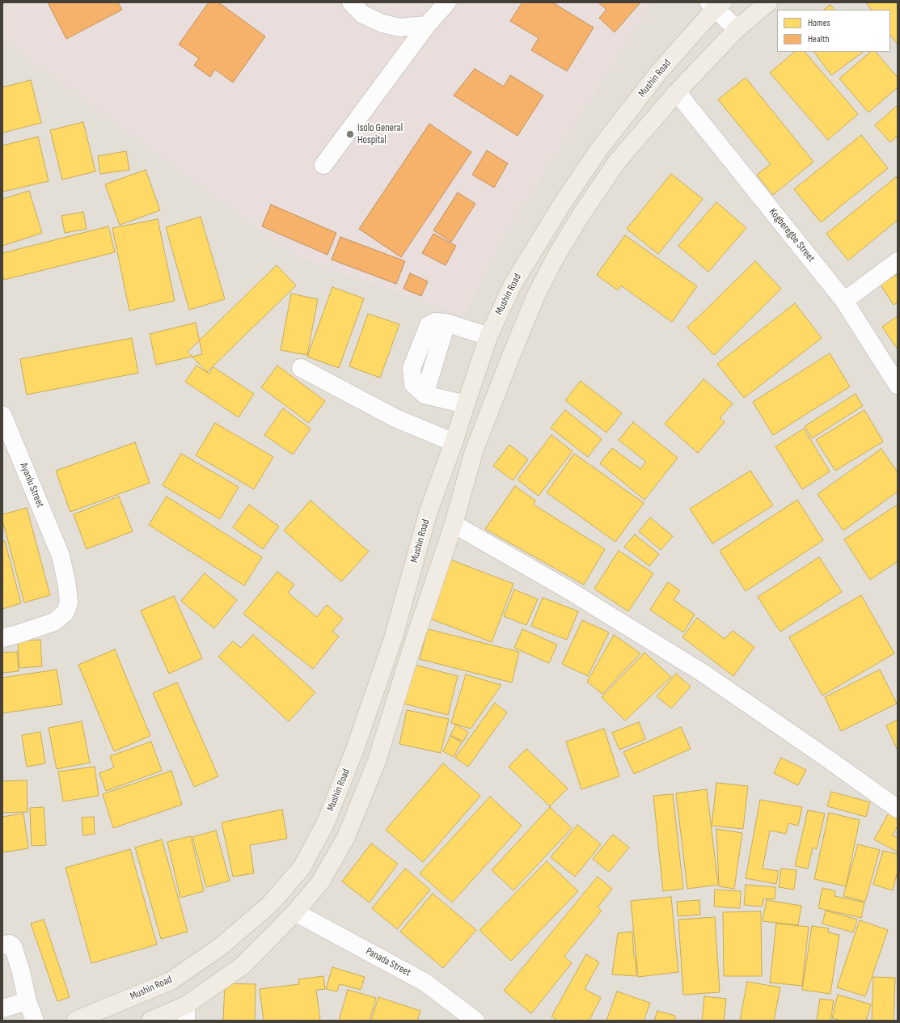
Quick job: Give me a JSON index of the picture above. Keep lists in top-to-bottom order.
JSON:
{
  "streets": {
    "main road": ["Mushin Road"],
    "street": ["Kogberegbe Street", "Ayanlu Street", "Panada Street"]
  },
  "places": ["Isolo General Hospital"],
  "legend": ["Homes", "Health"]
}
